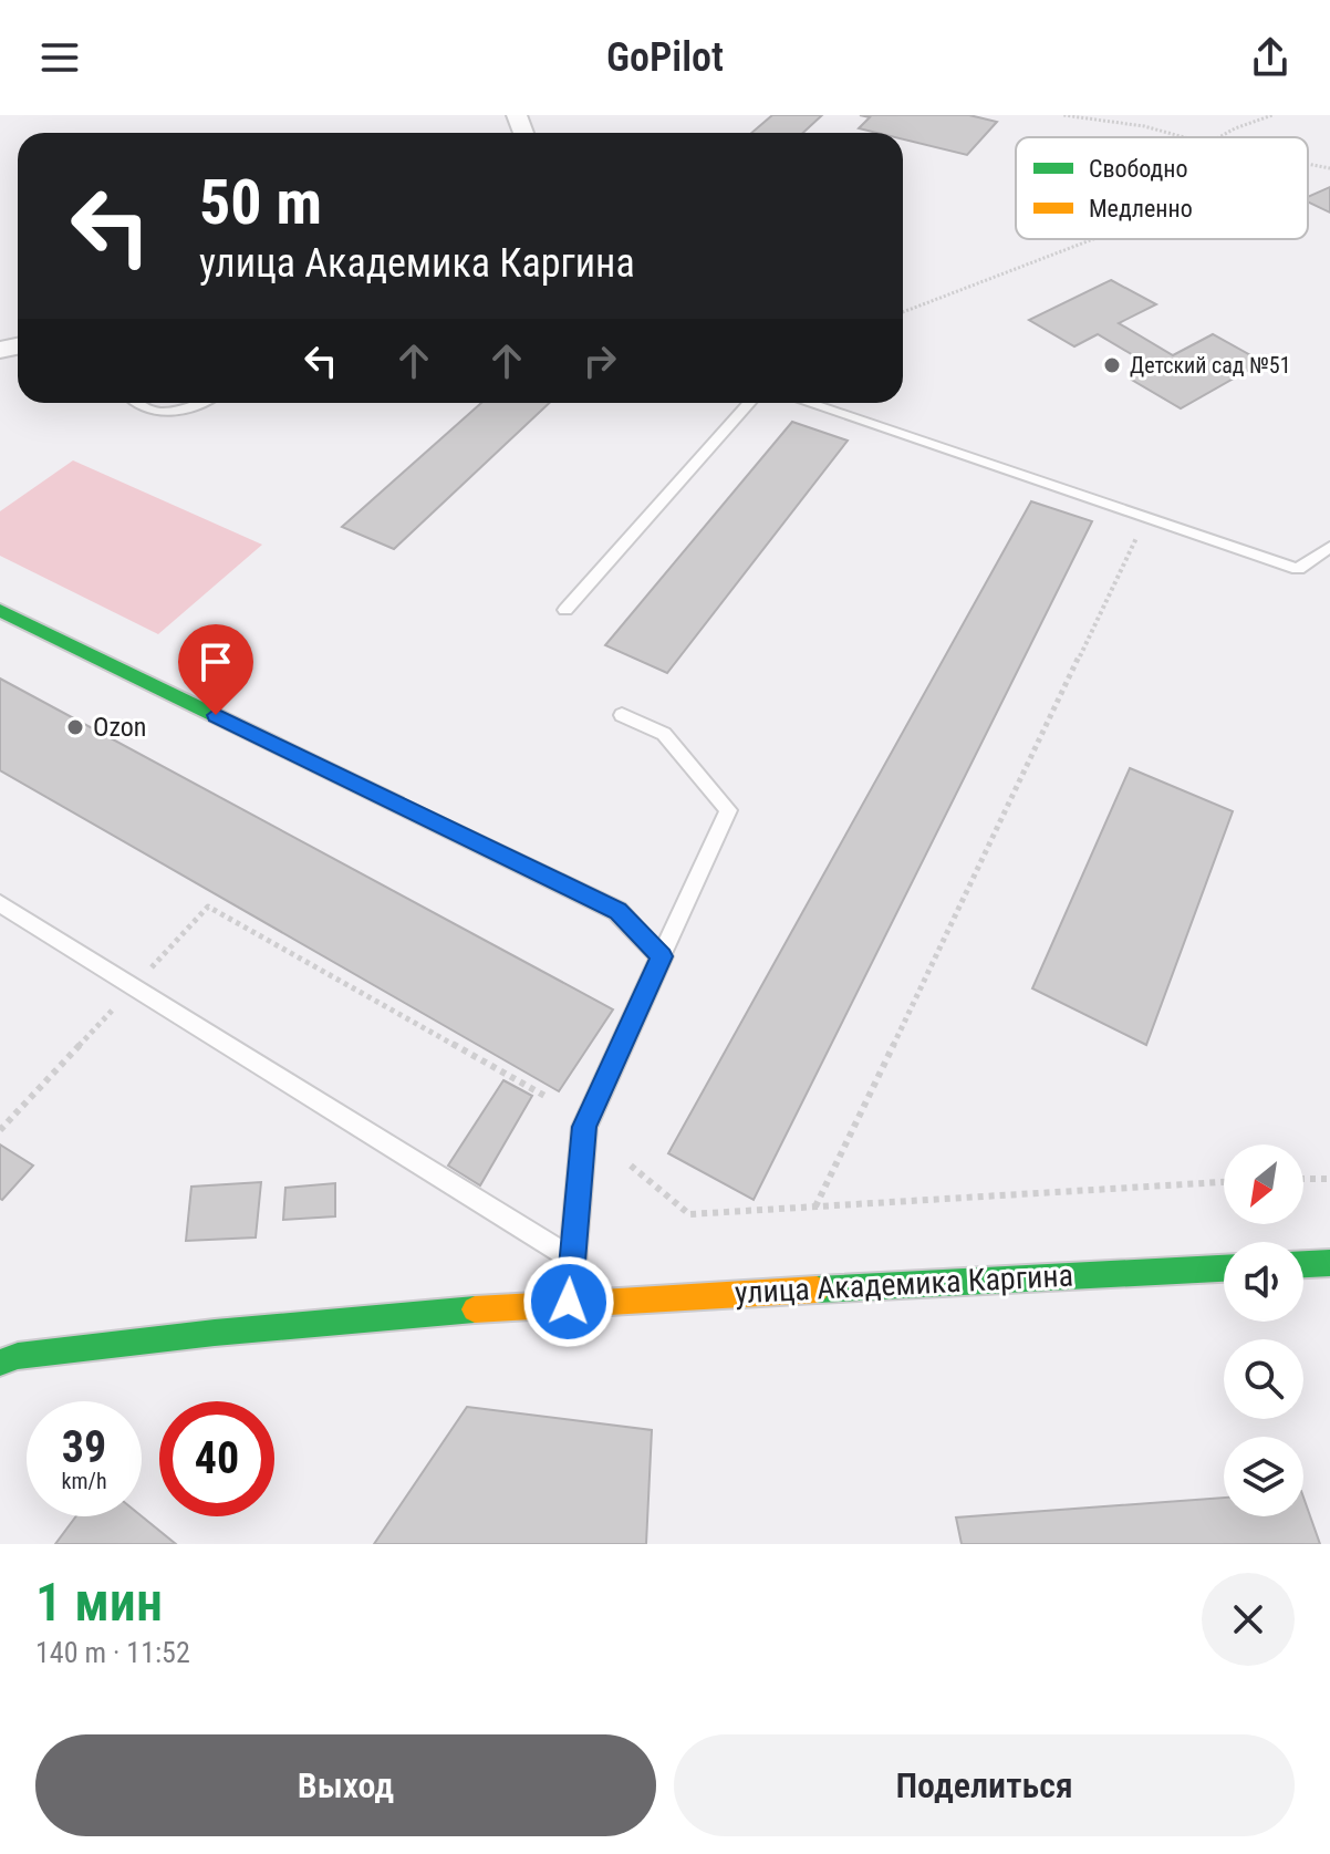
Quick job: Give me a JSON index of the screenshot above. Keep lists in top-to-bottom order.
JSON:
{
  "streets": {
    "street": ["улица Академика Каргина"]
  },
  "places": ["Детский сад №51", "Ozon"],
  "legend": ["Свободно", "Медленно"],
  "north": "bottom left",
  "page": {
    "header": "GoPilot",
    "turn": ["50 m", "улица Академика Каргина"],
    "speed": "39 km/h",
    "limit": "40",
    "heading": ["1 мин", "140 m · 11:52"],
    "buttons": ["Выход", "Поделиться"]
  }
}
